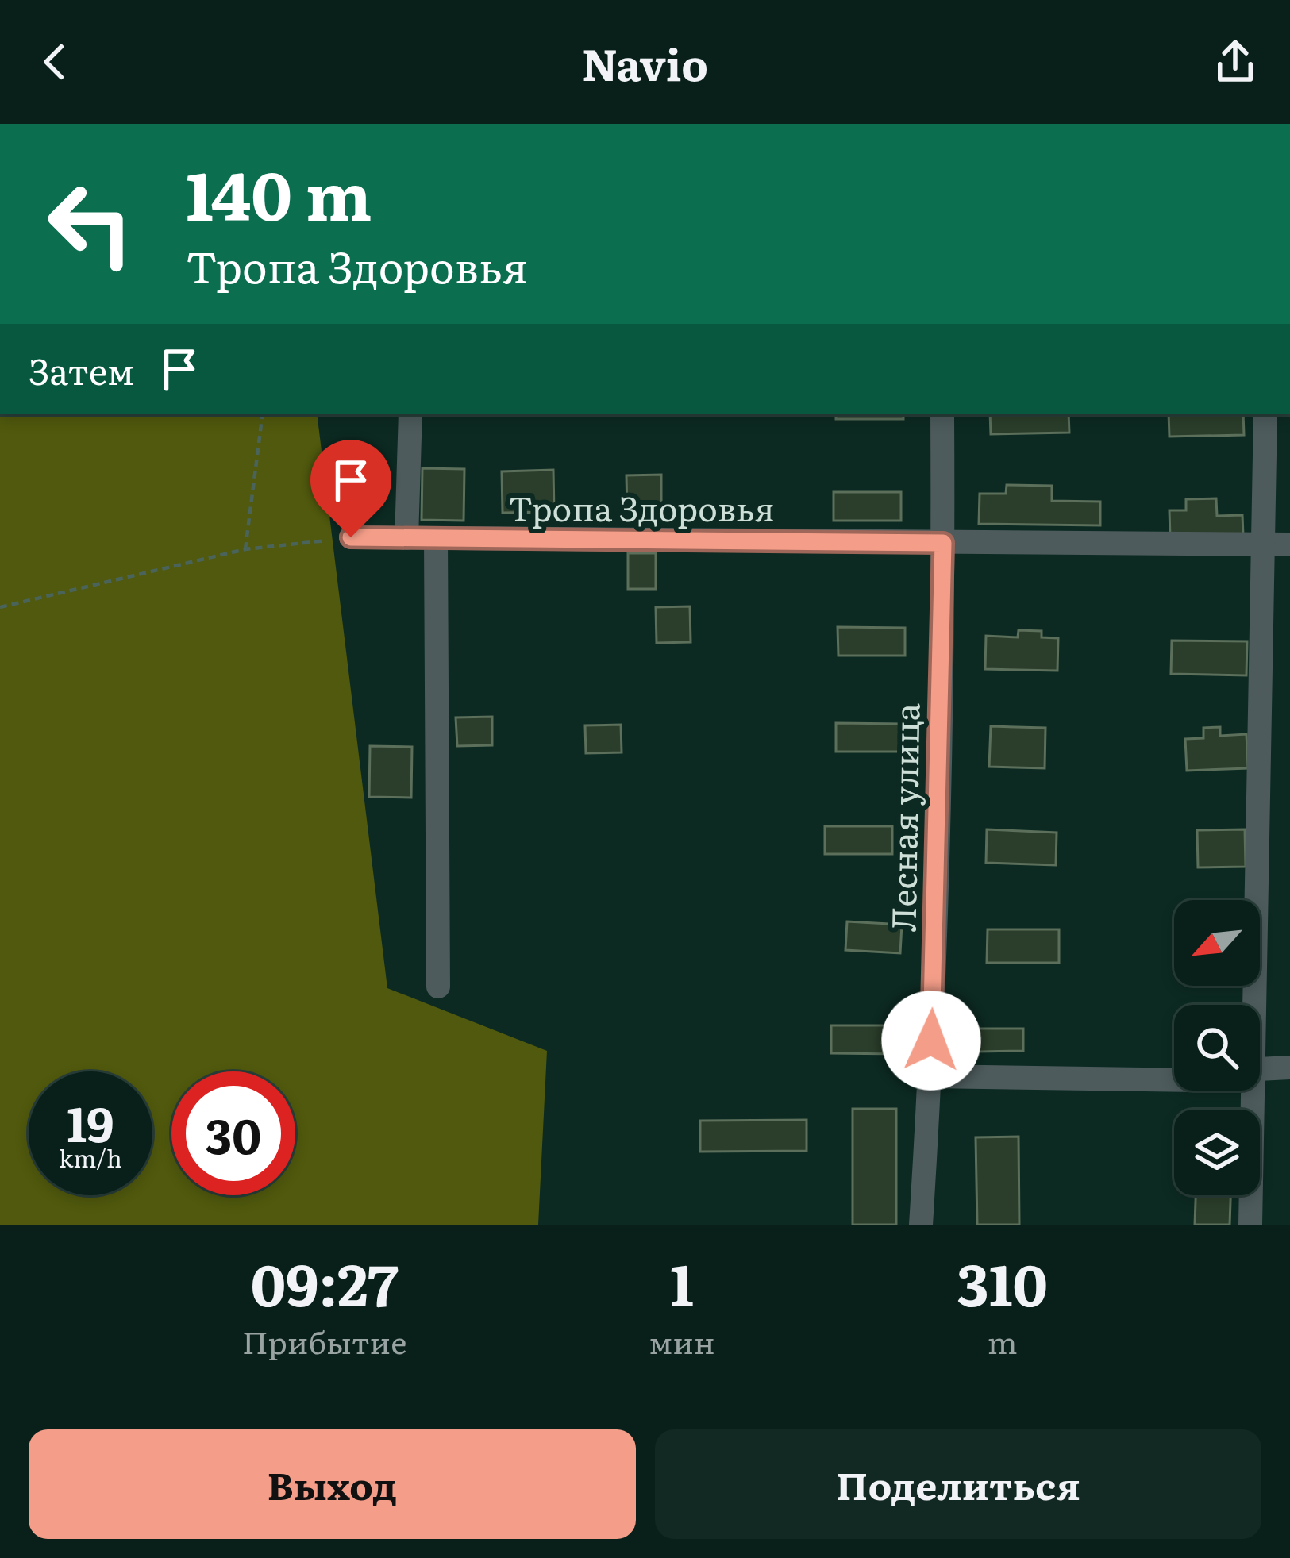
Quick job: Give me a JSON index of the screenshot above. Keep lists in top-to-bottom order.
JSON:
{
  "streets": {
    "street": ["Тропа Здоровья", "Лесная улица"]
  },
  "crossings": [
    ["Тропа Здоровья", "Лесная улица"]
  ],
  "north": "bottom left",
  "page": {
    "header": "Navio",
    "turn": ["140 m", "Тропа Здоровья"],
    "then": "Затем",
    "speed": "19 km/h",
    "limit": "30",
    "eta": [
      "09:27",
      "Прибытие",
      "1",
      "мин",
      "310",
      "m"
    ],
    "buttons": ["Выход", "Поделиться"]
  }
}
